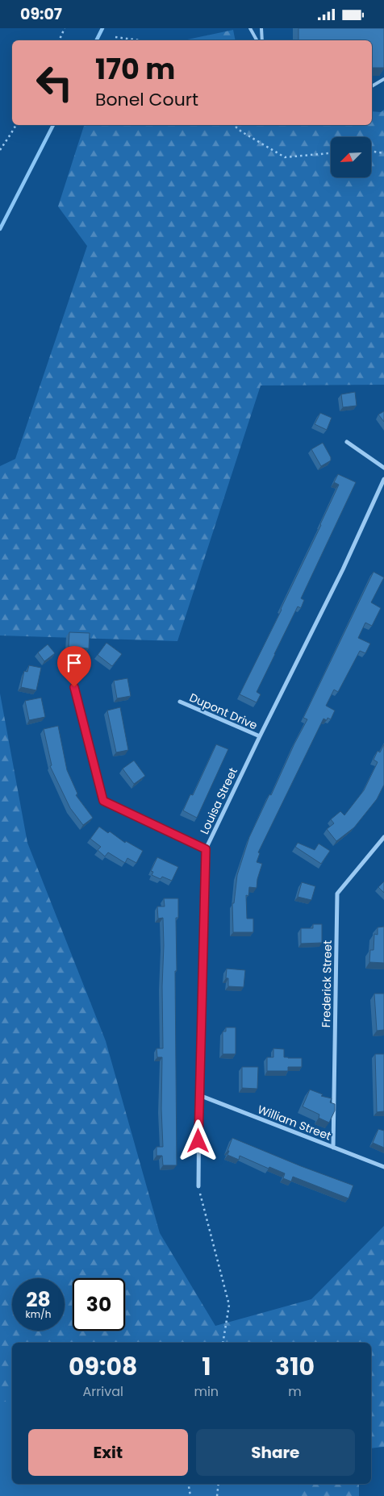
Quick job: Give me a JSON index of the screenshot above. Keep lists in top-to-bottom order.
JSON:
{
  "streets": {
    "street": [
      "Dupont Drive",
      "Louisa Street",
      "Frederick Street",
      "William Street"
    ]
  },
  "crossings": [
    ["Dupont Drive", "Louisa Street"],
    ["Louisa Street", "William Street"],
    ["Frederick Street", "William Street"]
  ],
  "north": "bottom left",
  "page": {
    "status": "09:07",
    "turn": ["170 m", "Bonel Court"],
    "speed": "28 km/h",
    "limit": "30",
    "eta": [
      "09:08",
      "Arrival",
      "1",
      "min",
      "310",
      "m"
    ],
    "buttons": ["Exit", "Share"]
  }
}
